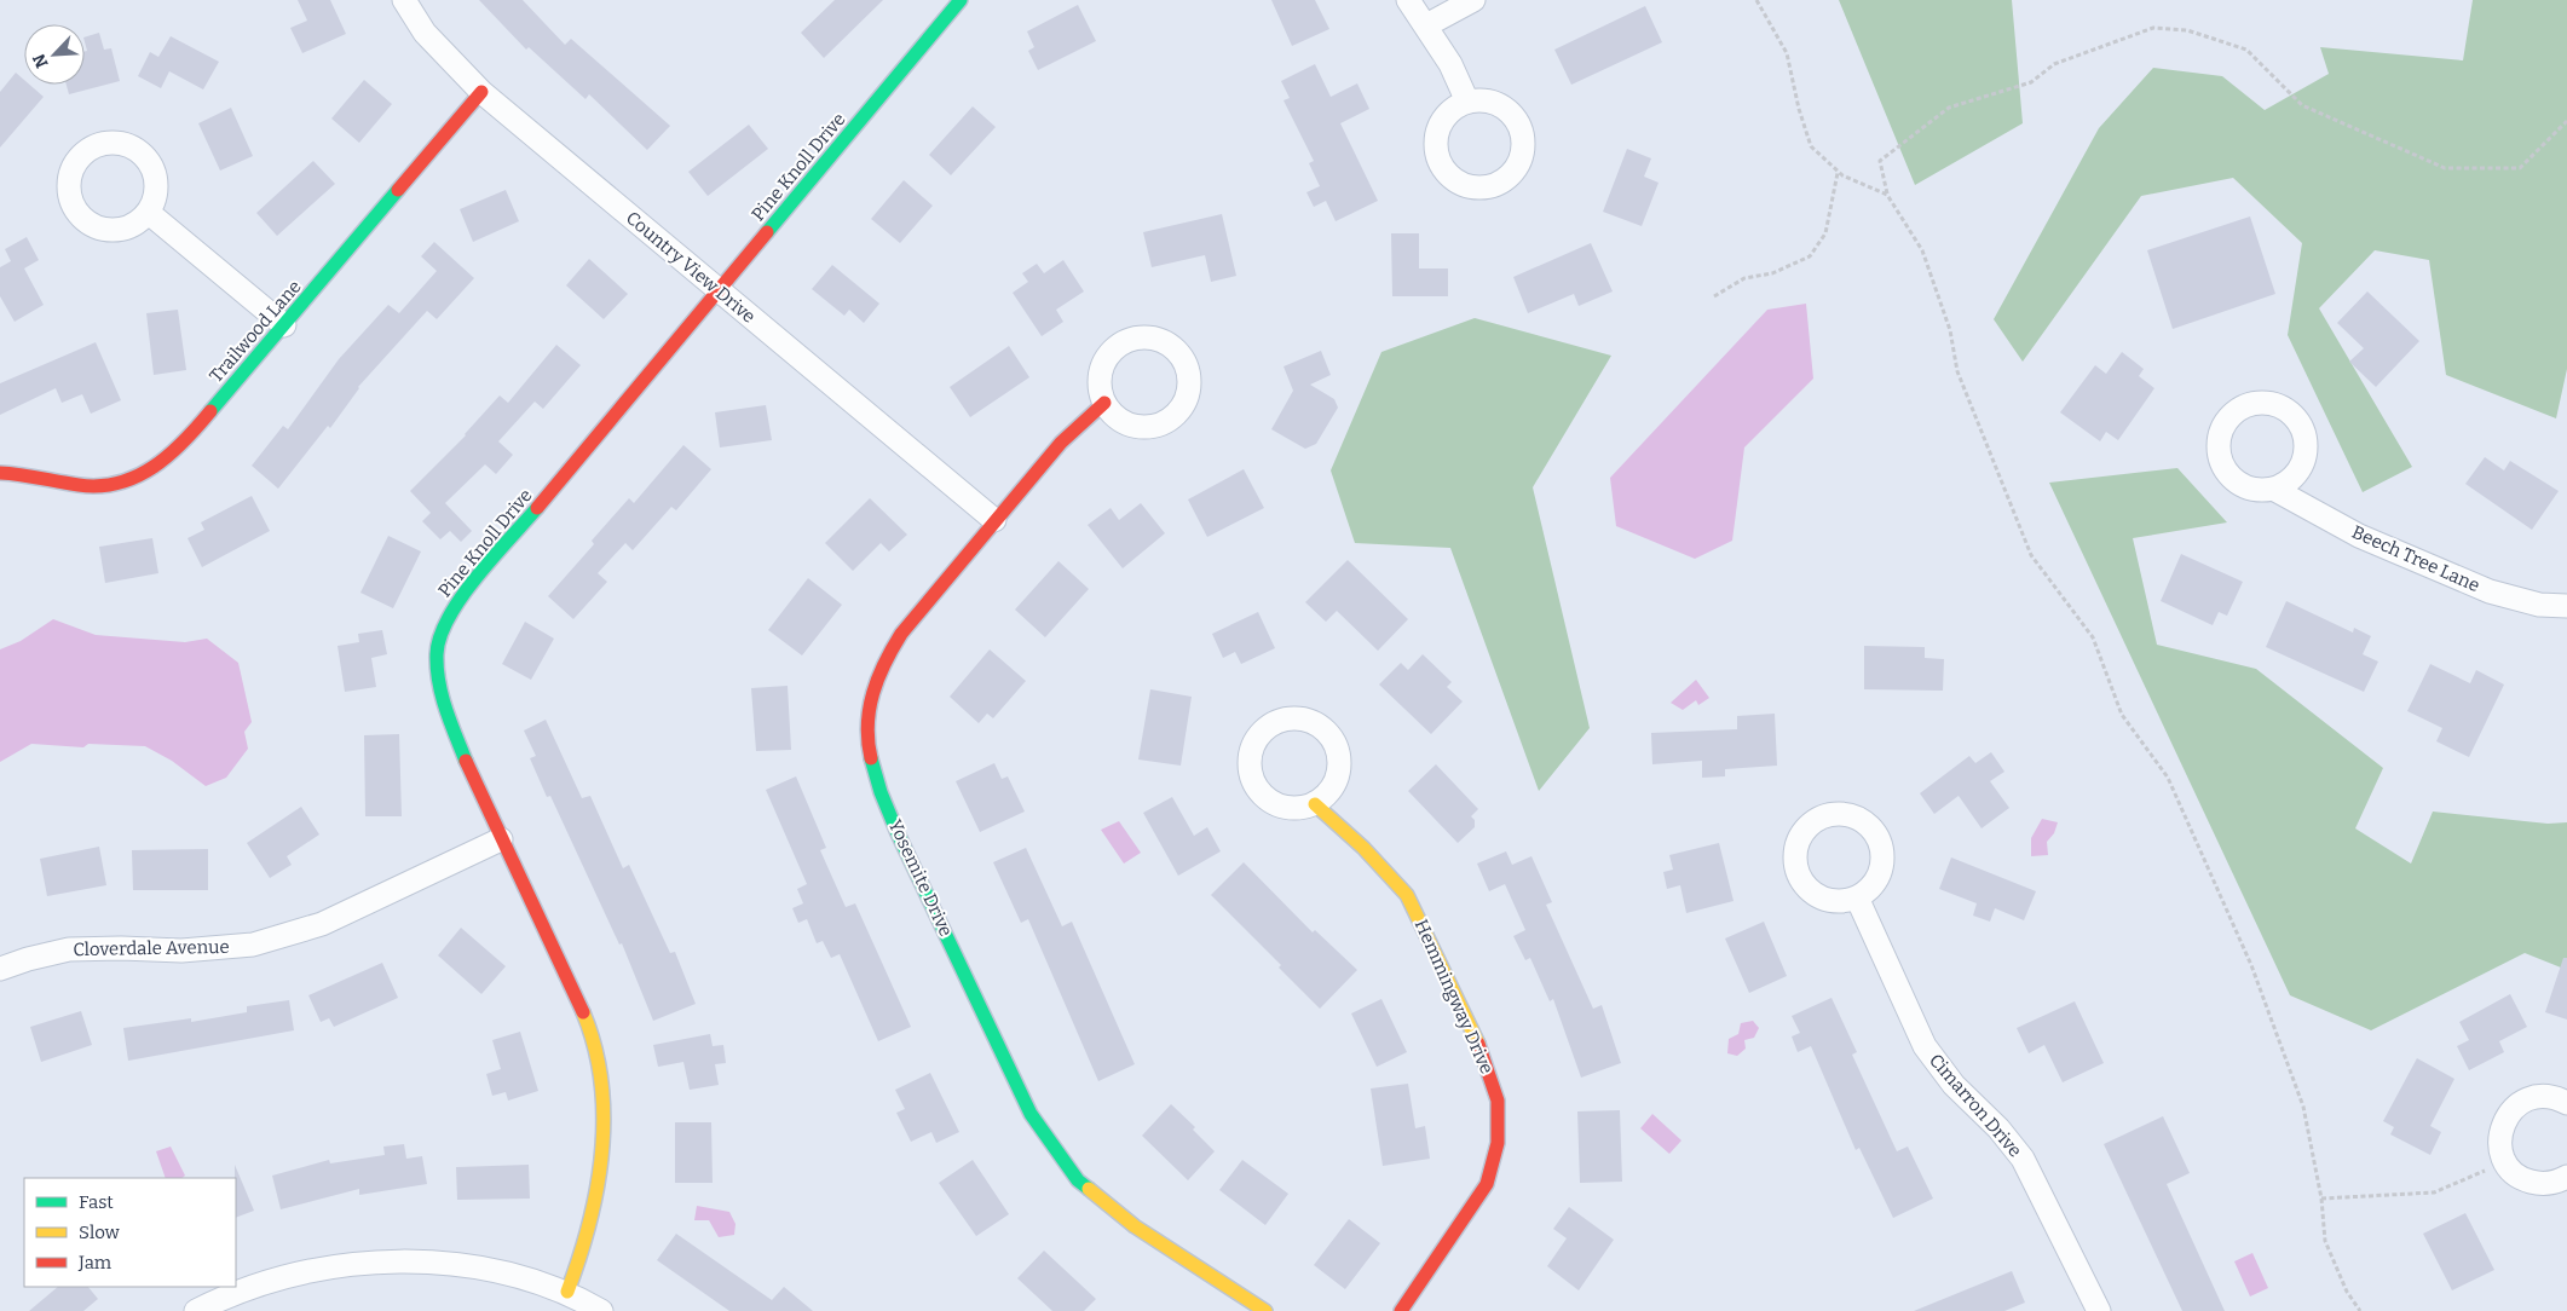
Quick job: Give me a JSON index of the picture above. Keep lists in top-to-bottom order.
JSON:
{
  "streets": {
    "street": [
      "Pine Knoll Drive",
      "Country View Drive",
      "Trailwood Lane",
      "Beech Tree Lane",
      "Yosemite Drive",
      "Cloverdale Avenue",
      "Hemmingway Drive",
      "Cimarron Drive"
    ]
  },
  "crossings": [
    ["Pine Knoll Drive", "Country View Drive"],
    ["Pine Knoll Drive", "Cloverdale Avenue"],
    ["Country View Drive", "Trailwood Lane"],
    ["Country View Drive", "Yosemite Drive"]
  ],
  "legend": ["Fast", "Slow", "Jam"],
  "north": "bottom left"
}
